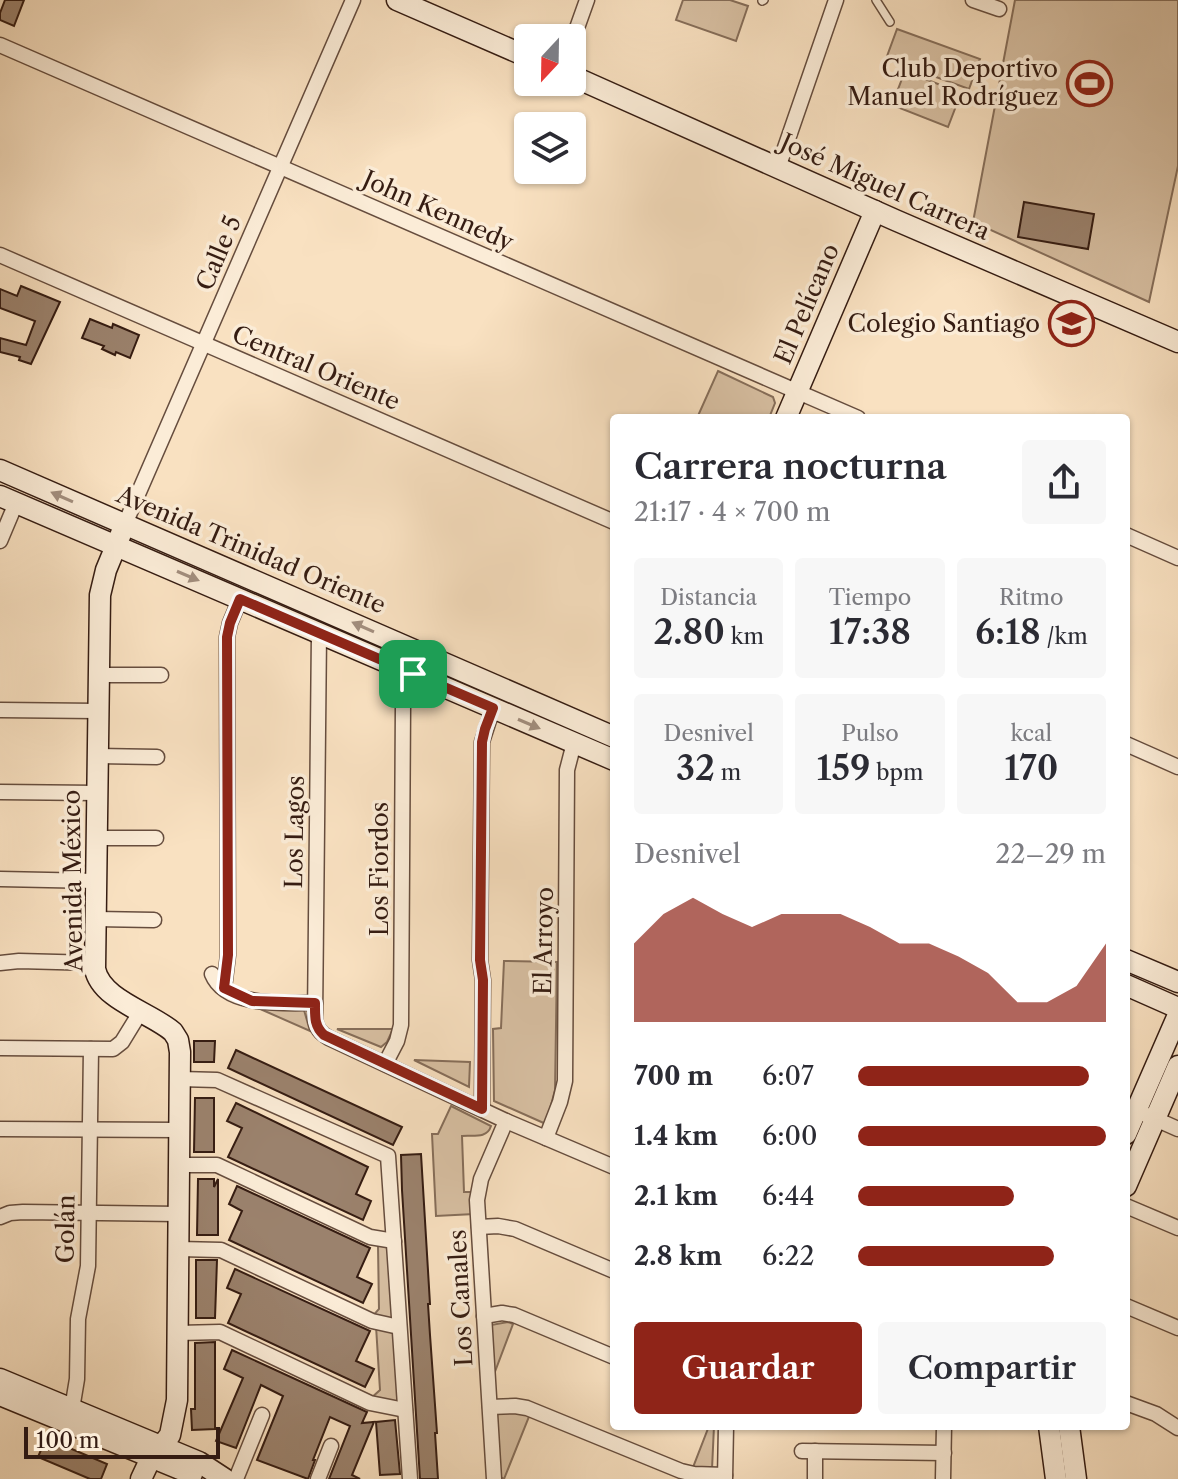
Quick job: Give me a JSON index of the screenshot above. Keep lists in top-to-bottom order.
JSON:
{
  "streets": {
    "street": [
      "José Miguel Carrera",
      "John Kennedy",
      "Calle 5",
      "El Pelícano",
      "Central Oriente",
      "Avenida Trinidad Oriente",
      "Los Lagos",
      "Los Fiordos",
      "Avenida México",
      "El Arroyo",
      "Golán",
      "Los Canales"
    ]
  },
  "crossings": [
    ["José Miguel Carrera", "El Pelícano"],
    ["John Kennedy", "Calle 5"],
    ["John Kennedy", "El Pelícano"],
    ["Calle 5", "Central Oriente"],
    ["Calle 5", "Avenida Trinidad Oriente"],
    ["Calle 5", "Avenida México"],
    ["Avenida Trinidad Oriente", "Los Lagos"],
    ["Avenida Trinidad Oriente", "Los Fiordos"],
    ["Avenida Trinidad Oriente", "Avenida México"],
    ["Avenida Trinidad Oriente", "El Arroyo"],
    ["Los Lagos", "Los Fiordos"]
  ],
  "places": {
    "sports": ["Club Deportivo Manuel Rodríguez"],
    "school or university": ["Colegio Santiago"]
  },
  "scale_bar": "100 m",
  "north": "bottom",
  "page": {
    "heading": ["Carrera nocturna", "21:17 · 4 × 700 m"],
    "stats": [
      ["Distancia", "2.80 km"],
      ["Tiempo", "17:38"],
      ["Ritmo", "6:18 /km"],
      ["Desnivel", "32 m"],
      ["Pulso", "159 bpm"],
      ["kcal", "170"]
    ],
    "chart": ["Desnivel", "22–29 m"],
    "list": [
      {
        "name": "700 m",
        "note": "6:07"
      },
      {
        "name": "1.4 km",
        "note": "6:00"
      },
      {
        "name": "2.1 km",
        "note": "6:44"
      },
      {
        "name": "2.8 km",
        "note": "6:22"
      }
    ],
    "buttons": ["Guardar", "Compartir"],
    "scale": "100 m"
  }
}
